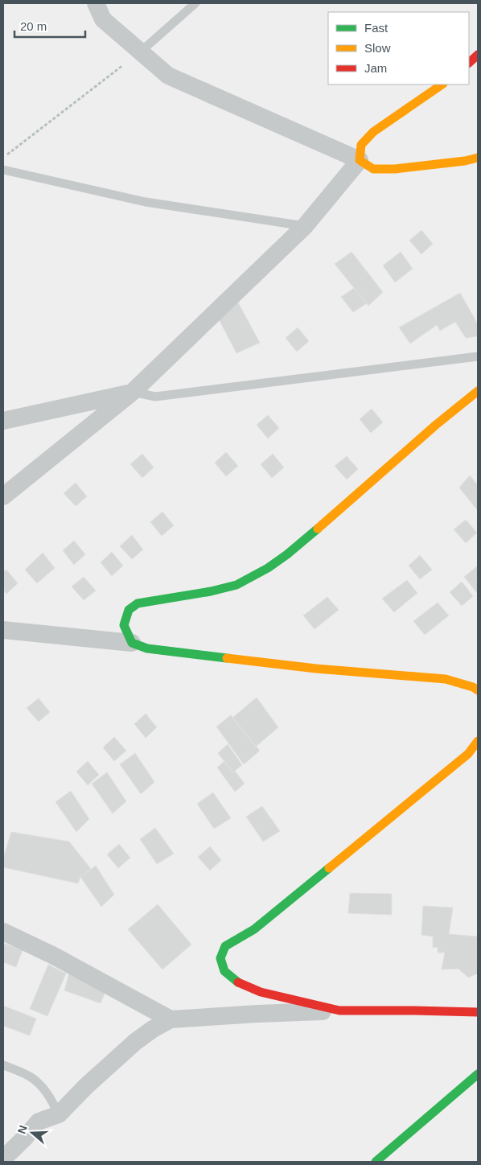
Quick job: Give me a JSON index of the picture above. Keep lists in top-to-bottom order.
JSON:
{
  "legend": ["Fast", "Slow", "Jam"],
  "scale_bar": "20 m",
  "north": "left"
}
